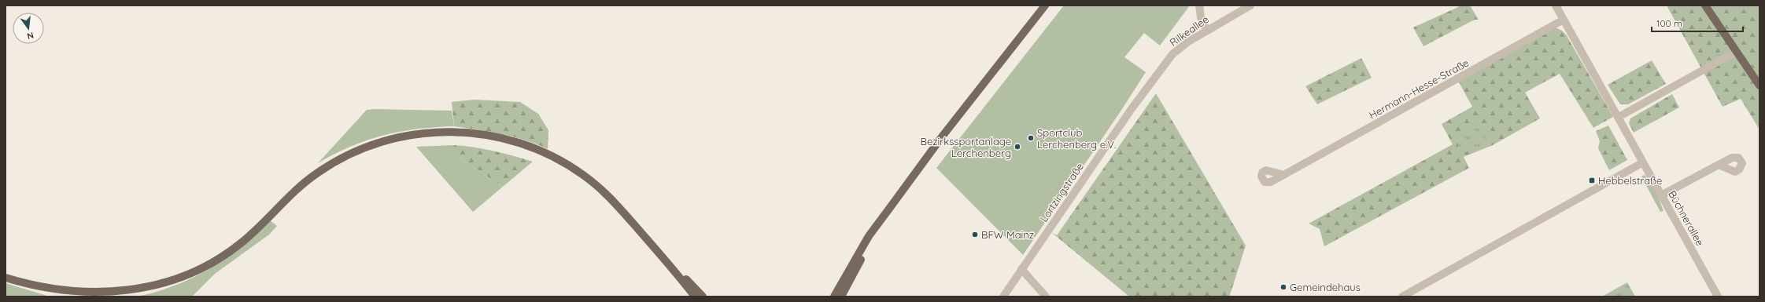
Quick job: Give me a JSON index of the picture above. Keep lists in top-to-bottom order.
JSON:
{
  "streets": {
    "street": [
      "Rilkeallee",
      "Hermann-Hesse-Straße",
      "Lortzingstraße",
      "Büchnerallee"
    ]
  },
  "crossings": [
    ["Rilkeallee", "Lortzingstraße"],
    ["Hermann-Hesse-Straße", "Büchnerallee"]
  ],
  "places": {
    "other": [
      "Sportclub Lerchenberg e.V.",
      "Bezirkssportanlage Lerchenberg",
      "BFW Mainz",
      "Gemeindehaus"
    ],
    "transit": ["Hebbelstraße"]
  },
  "scale_bar": "100 m",
  "north": "bottom"
}
